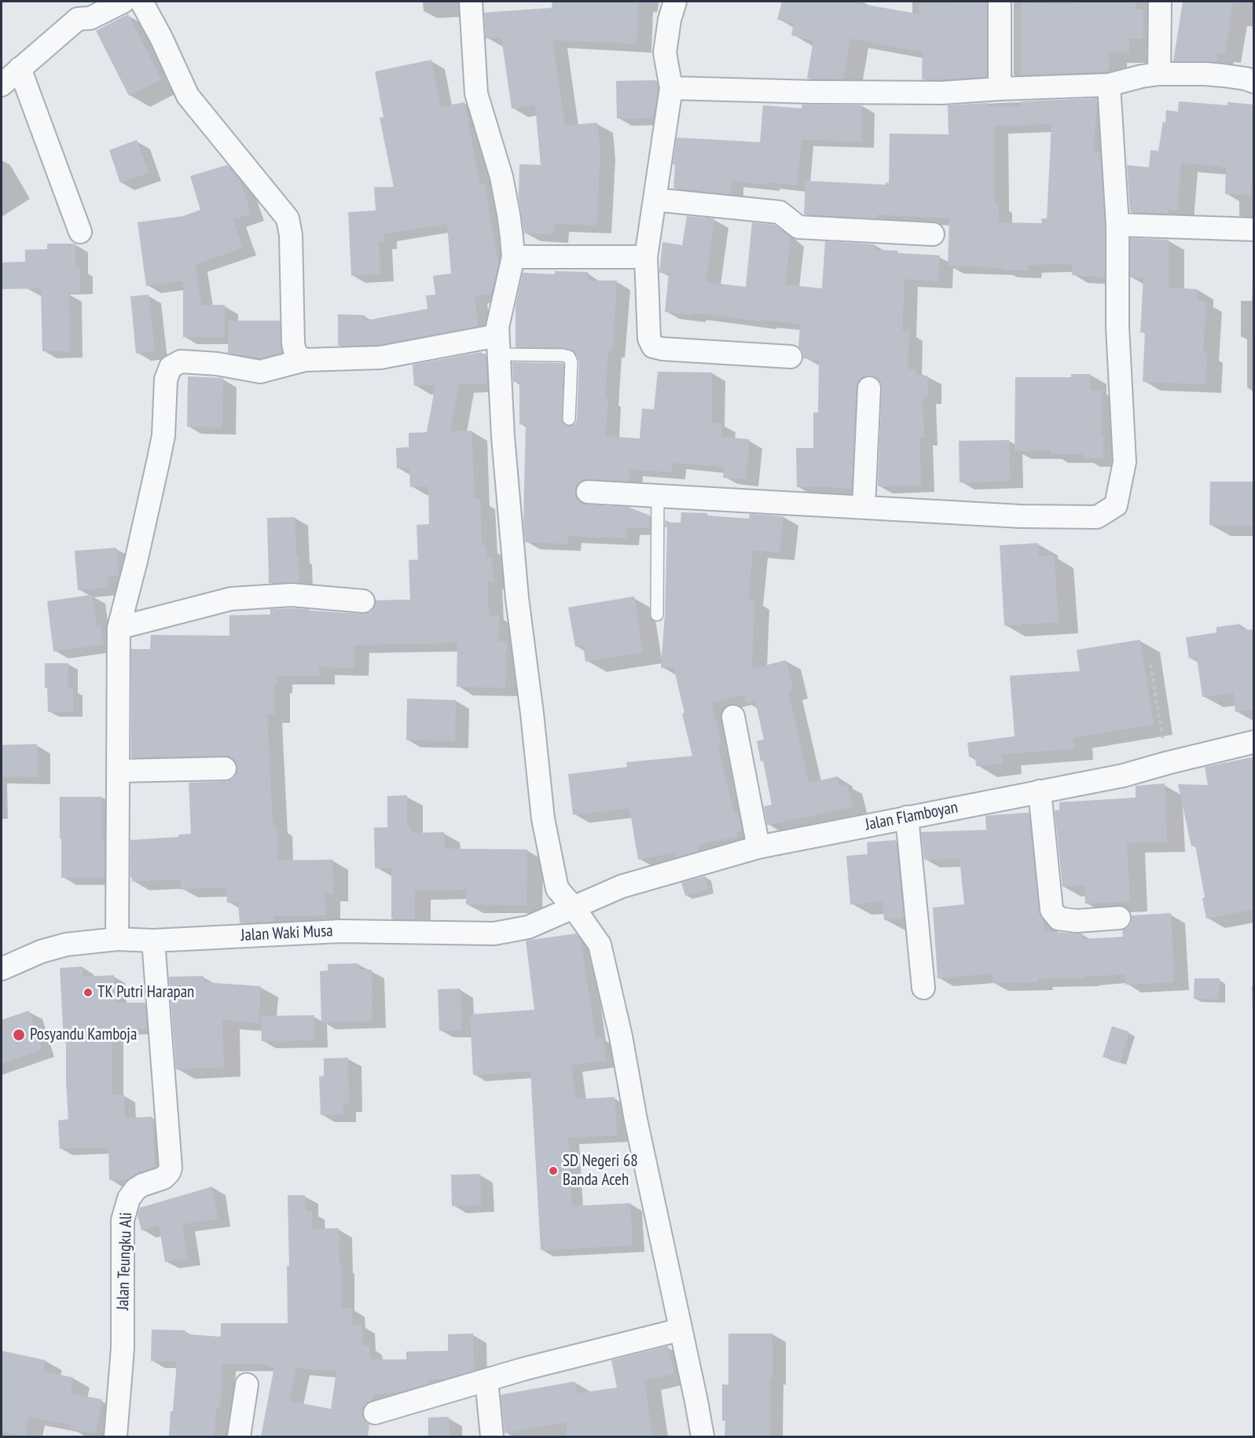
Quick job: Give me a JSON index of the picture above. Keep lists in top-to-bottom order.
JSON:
{
  "streets": {
    "street": ["Jalan Flamboyan", "Jalan Waki Musa", "Jalan Teungku Ali"]
  },
  "crossings": [
    ["Jalan Flamboyan", "Jalan Waki Musa"],
    ["Jalan Waki Musa", "Jalan Teungku Ali"]
  ],
  "places": ["TK Putri Harapan", "Posyandu Kamboja", "SD Negeri 68 Banda Aceh"]
}
